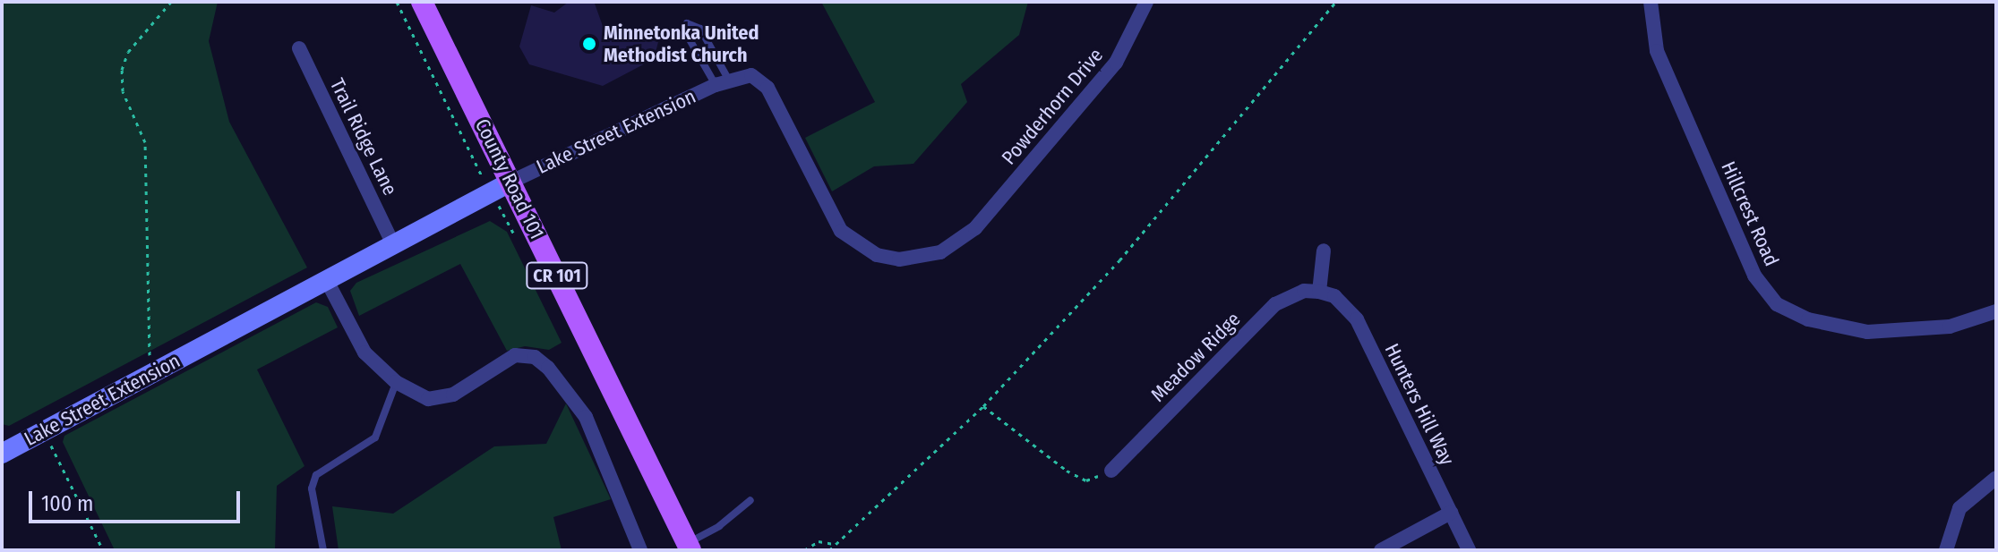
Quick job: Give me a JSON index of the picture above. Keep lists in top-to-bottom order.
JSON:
{
  "streets": {
    "main road": ["County Road 101", "CR 101"],
    "street": [
      "Powderhorn Drive",
      "Lake Street Extension",
      "Trail Ridge Lane",
      "Hillcrest Road",
      "Meadow Ridge",
      "Hunters Hill Way"
    ]
  },
  "crossings": [
    ["Powderhorn Drive", "Lake Street Extension"],
    ["Lake Street Extension", "Trail Ridge Lane"],
    ["Lake Street Extension", "County Road 101"],
    ["Meadow Ridge", "Hunters Hill Way"]
  ],
  "places": ["Minnetonka United Methodist Church"],
  "scale_bar": "100 m"
}
